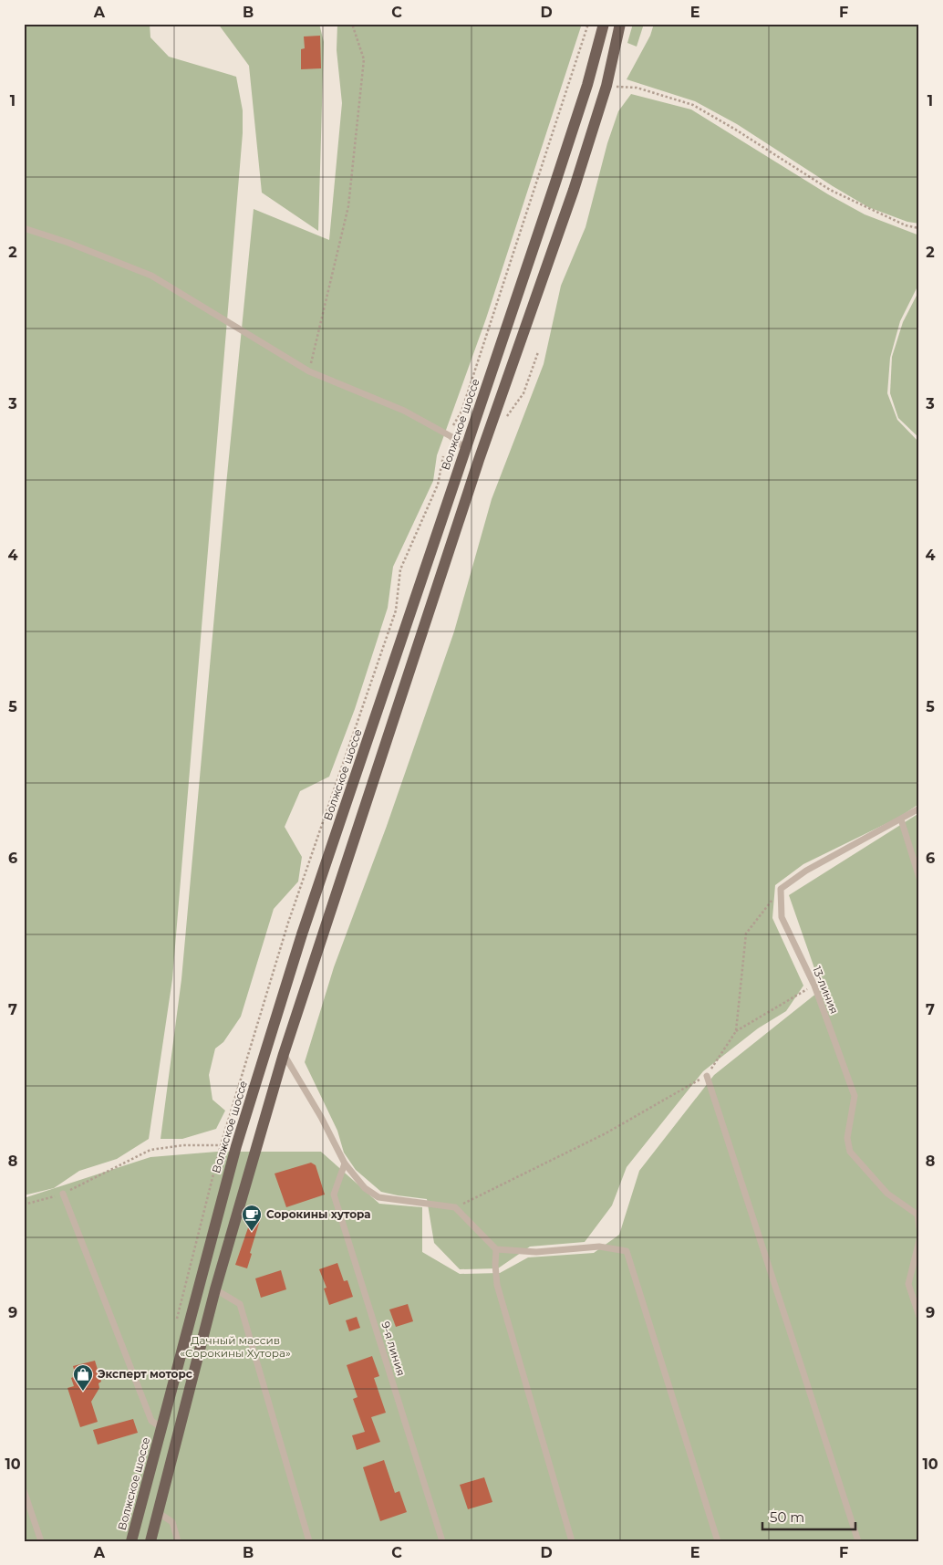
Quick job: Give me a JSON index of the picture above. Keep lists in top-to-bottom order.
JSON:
{
  "streets": {
    "main road": ["Волжское шоссе"],
    "lane": ["13-линия", "9-я линия"]
  },
  "parks": ["Дачный массив «Сорокины Хутора»"],
  "places": {
    "cafe": ["Сорокины хутора"],
    "shop": ["Эксперт моторс"]
  },
  "scale_bar": "50 m",
  "grid": {
    "columns": [
      "A",
      "B",
      "C",
      "D",
      "E",
      "F"
    ],
    "rows": [
      "1",
      "2",
      "3",
      "4",
      "5",
      "6",
      "7",
      "8",
      "9",
      "10"
    ]
  }
}
